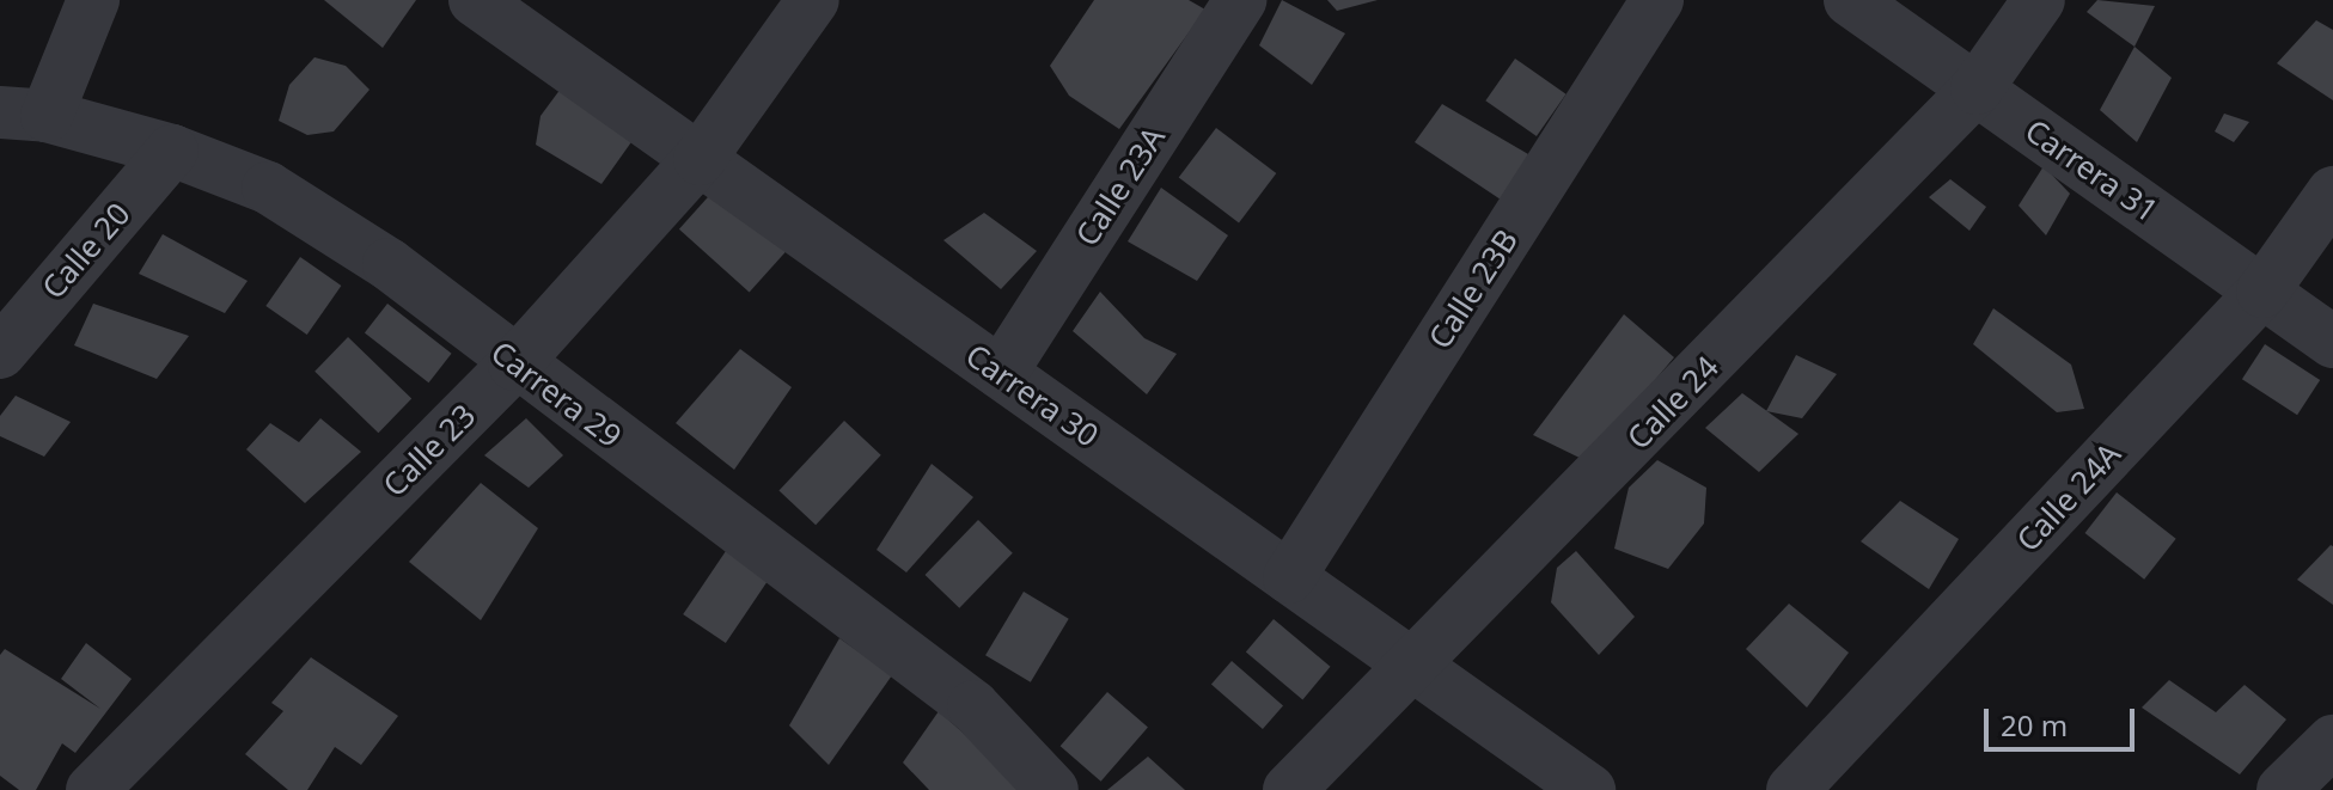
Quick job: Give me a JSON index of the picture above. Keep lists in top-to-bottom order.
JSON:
{
  "streets": {
    "street": [
      "Carrera 31",
      "Calle 23A",
      "Calle 20",
      "Calle 23B",
      "Carrera 29",
      "Carrera 30",
      "Calle 24",
      "Calle 23",
      "Calle 24A"
    ]
  },
  "crossings": [
    ["Carrera 31", "Calle 24"],
    ["Carrera 31", "Calle 24A"],
    ["Calle 23A", "Carrera 30"],
    ["Calle 20", "Carrera 29"],
    ["Calle 23B", "Carrera 30"],
    ["Carrera 29", "Calle 23"],
    ["Carrera 30", "Calle 24"],
    ["Carrera 30", "Calle 23"]
  ],
  "scale_bar": "20 m"
}
